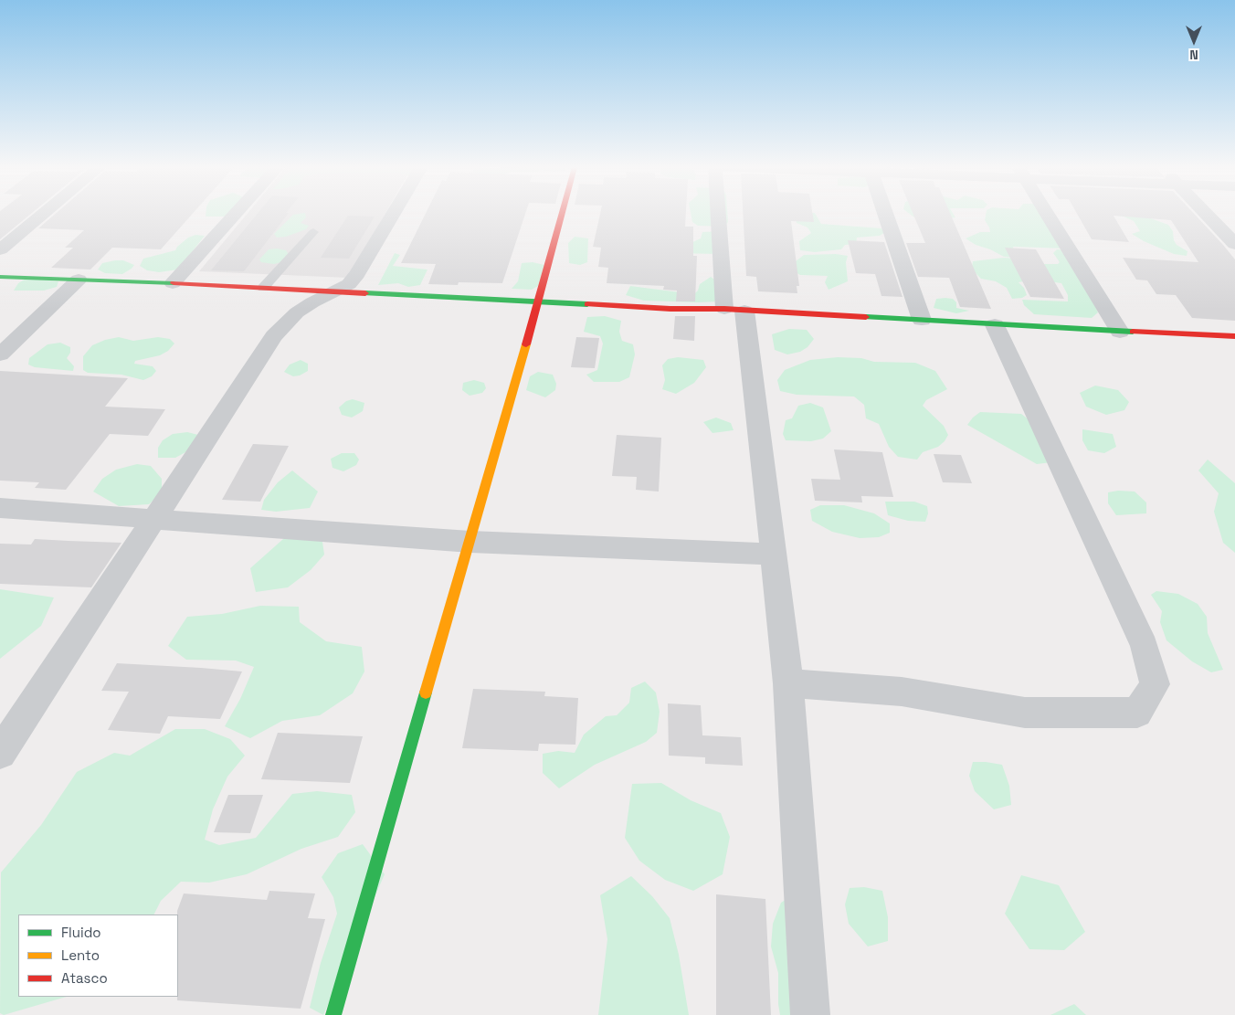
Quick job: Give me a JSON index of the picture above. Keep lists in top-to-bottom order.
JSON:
{
  "legend": ["Fluido", "Lento", "Atasco"],
  "north": "bottom"
}
